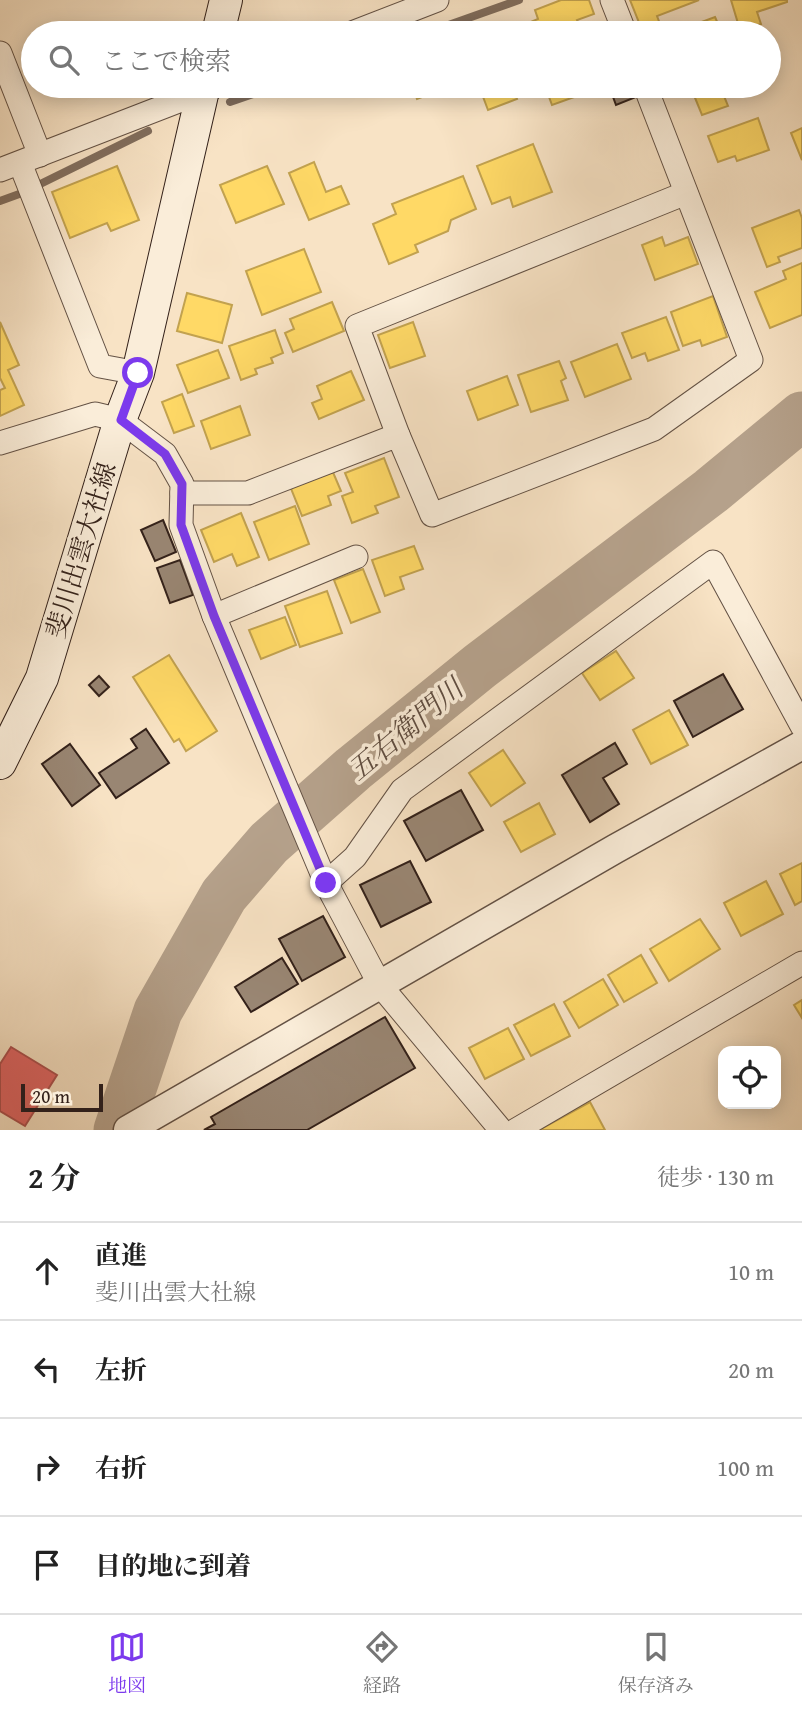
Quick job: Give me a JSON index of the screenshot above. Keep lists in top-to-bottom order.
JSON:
{
  "streets": {
    "main road": ["斐川出雲大社線"]
  },
  "water": ["五右衛門川"],
  "scale_bar": "20 m",
  "page": {
    "search": "ここで検索",
    "scale": "20 m",
    "heading": ["2 分", "徒歩 · 130 m"],
    "list": [
      ["直進", "斐川出雲大社線", "10 m"],
      ["左折", "20 m"],
      ["右折", "100 m"],
      "目的地に到着"
    ],
    "nav": ["地図", "経路", "保存済み"]
  }
}
